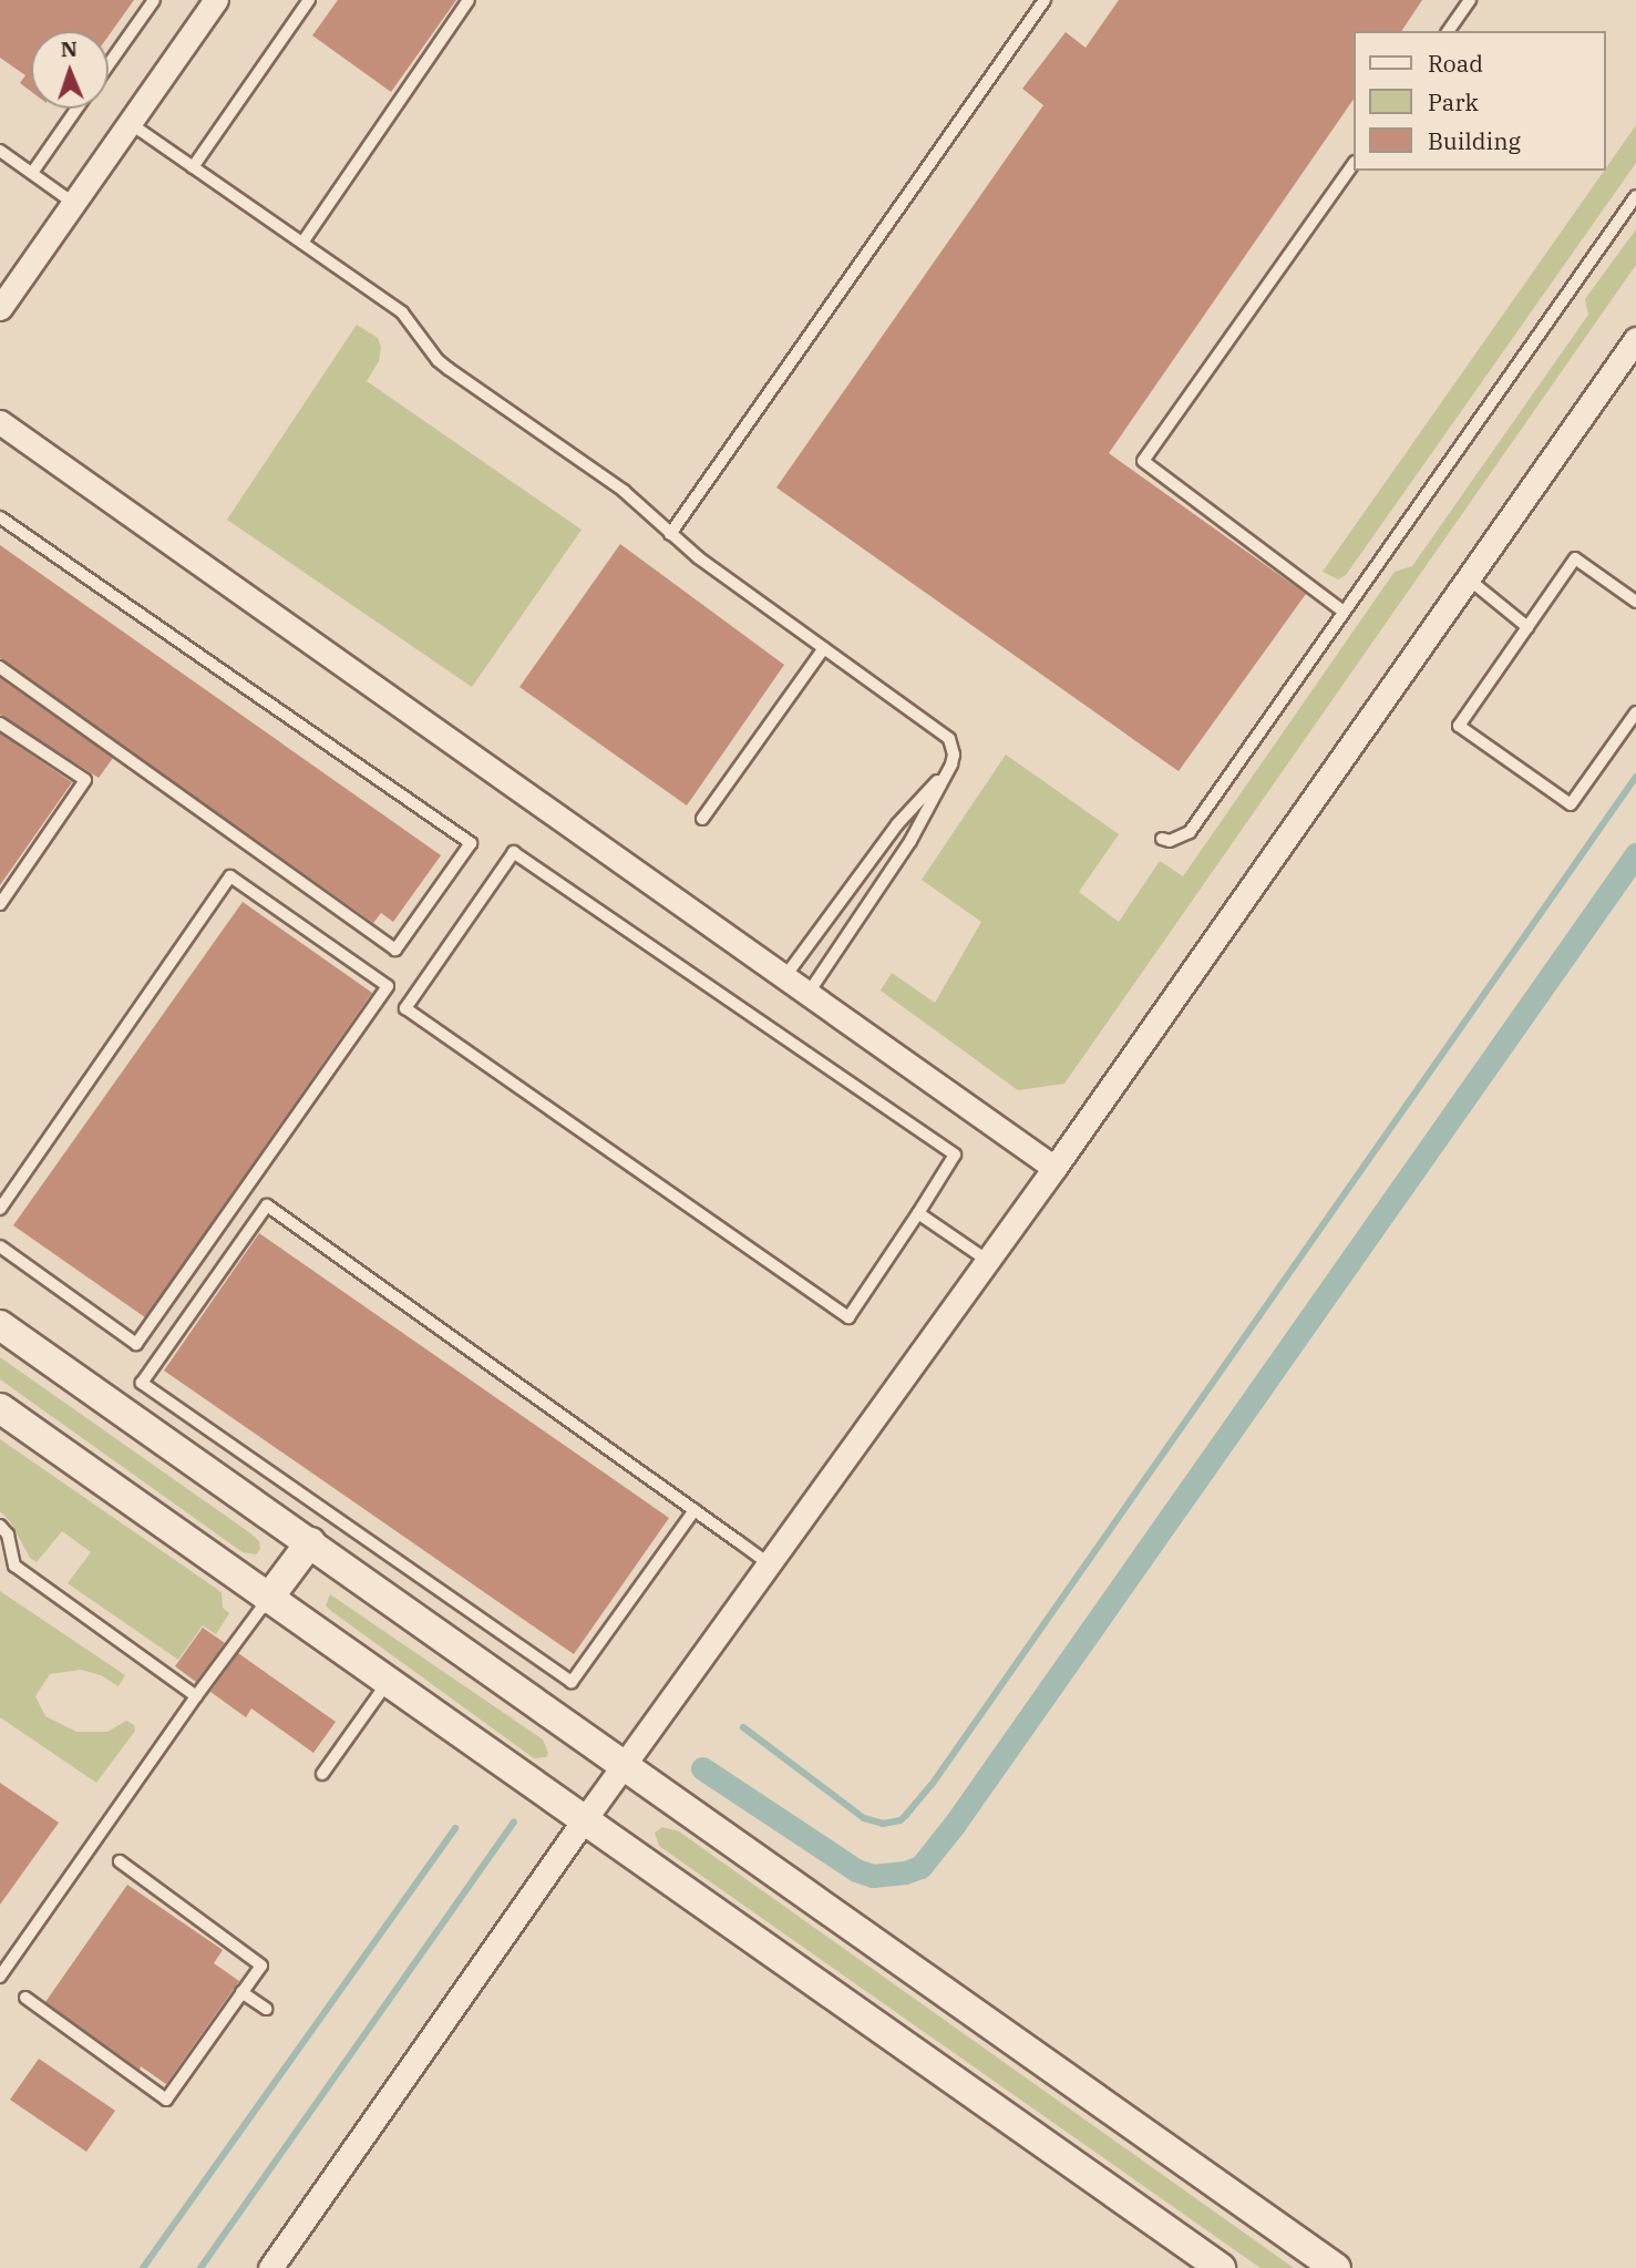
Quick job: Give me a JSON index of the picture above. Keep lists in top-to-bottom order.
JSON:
{
  "legend": ["Road", "Park", "Building"],
  "north": "top"
}
